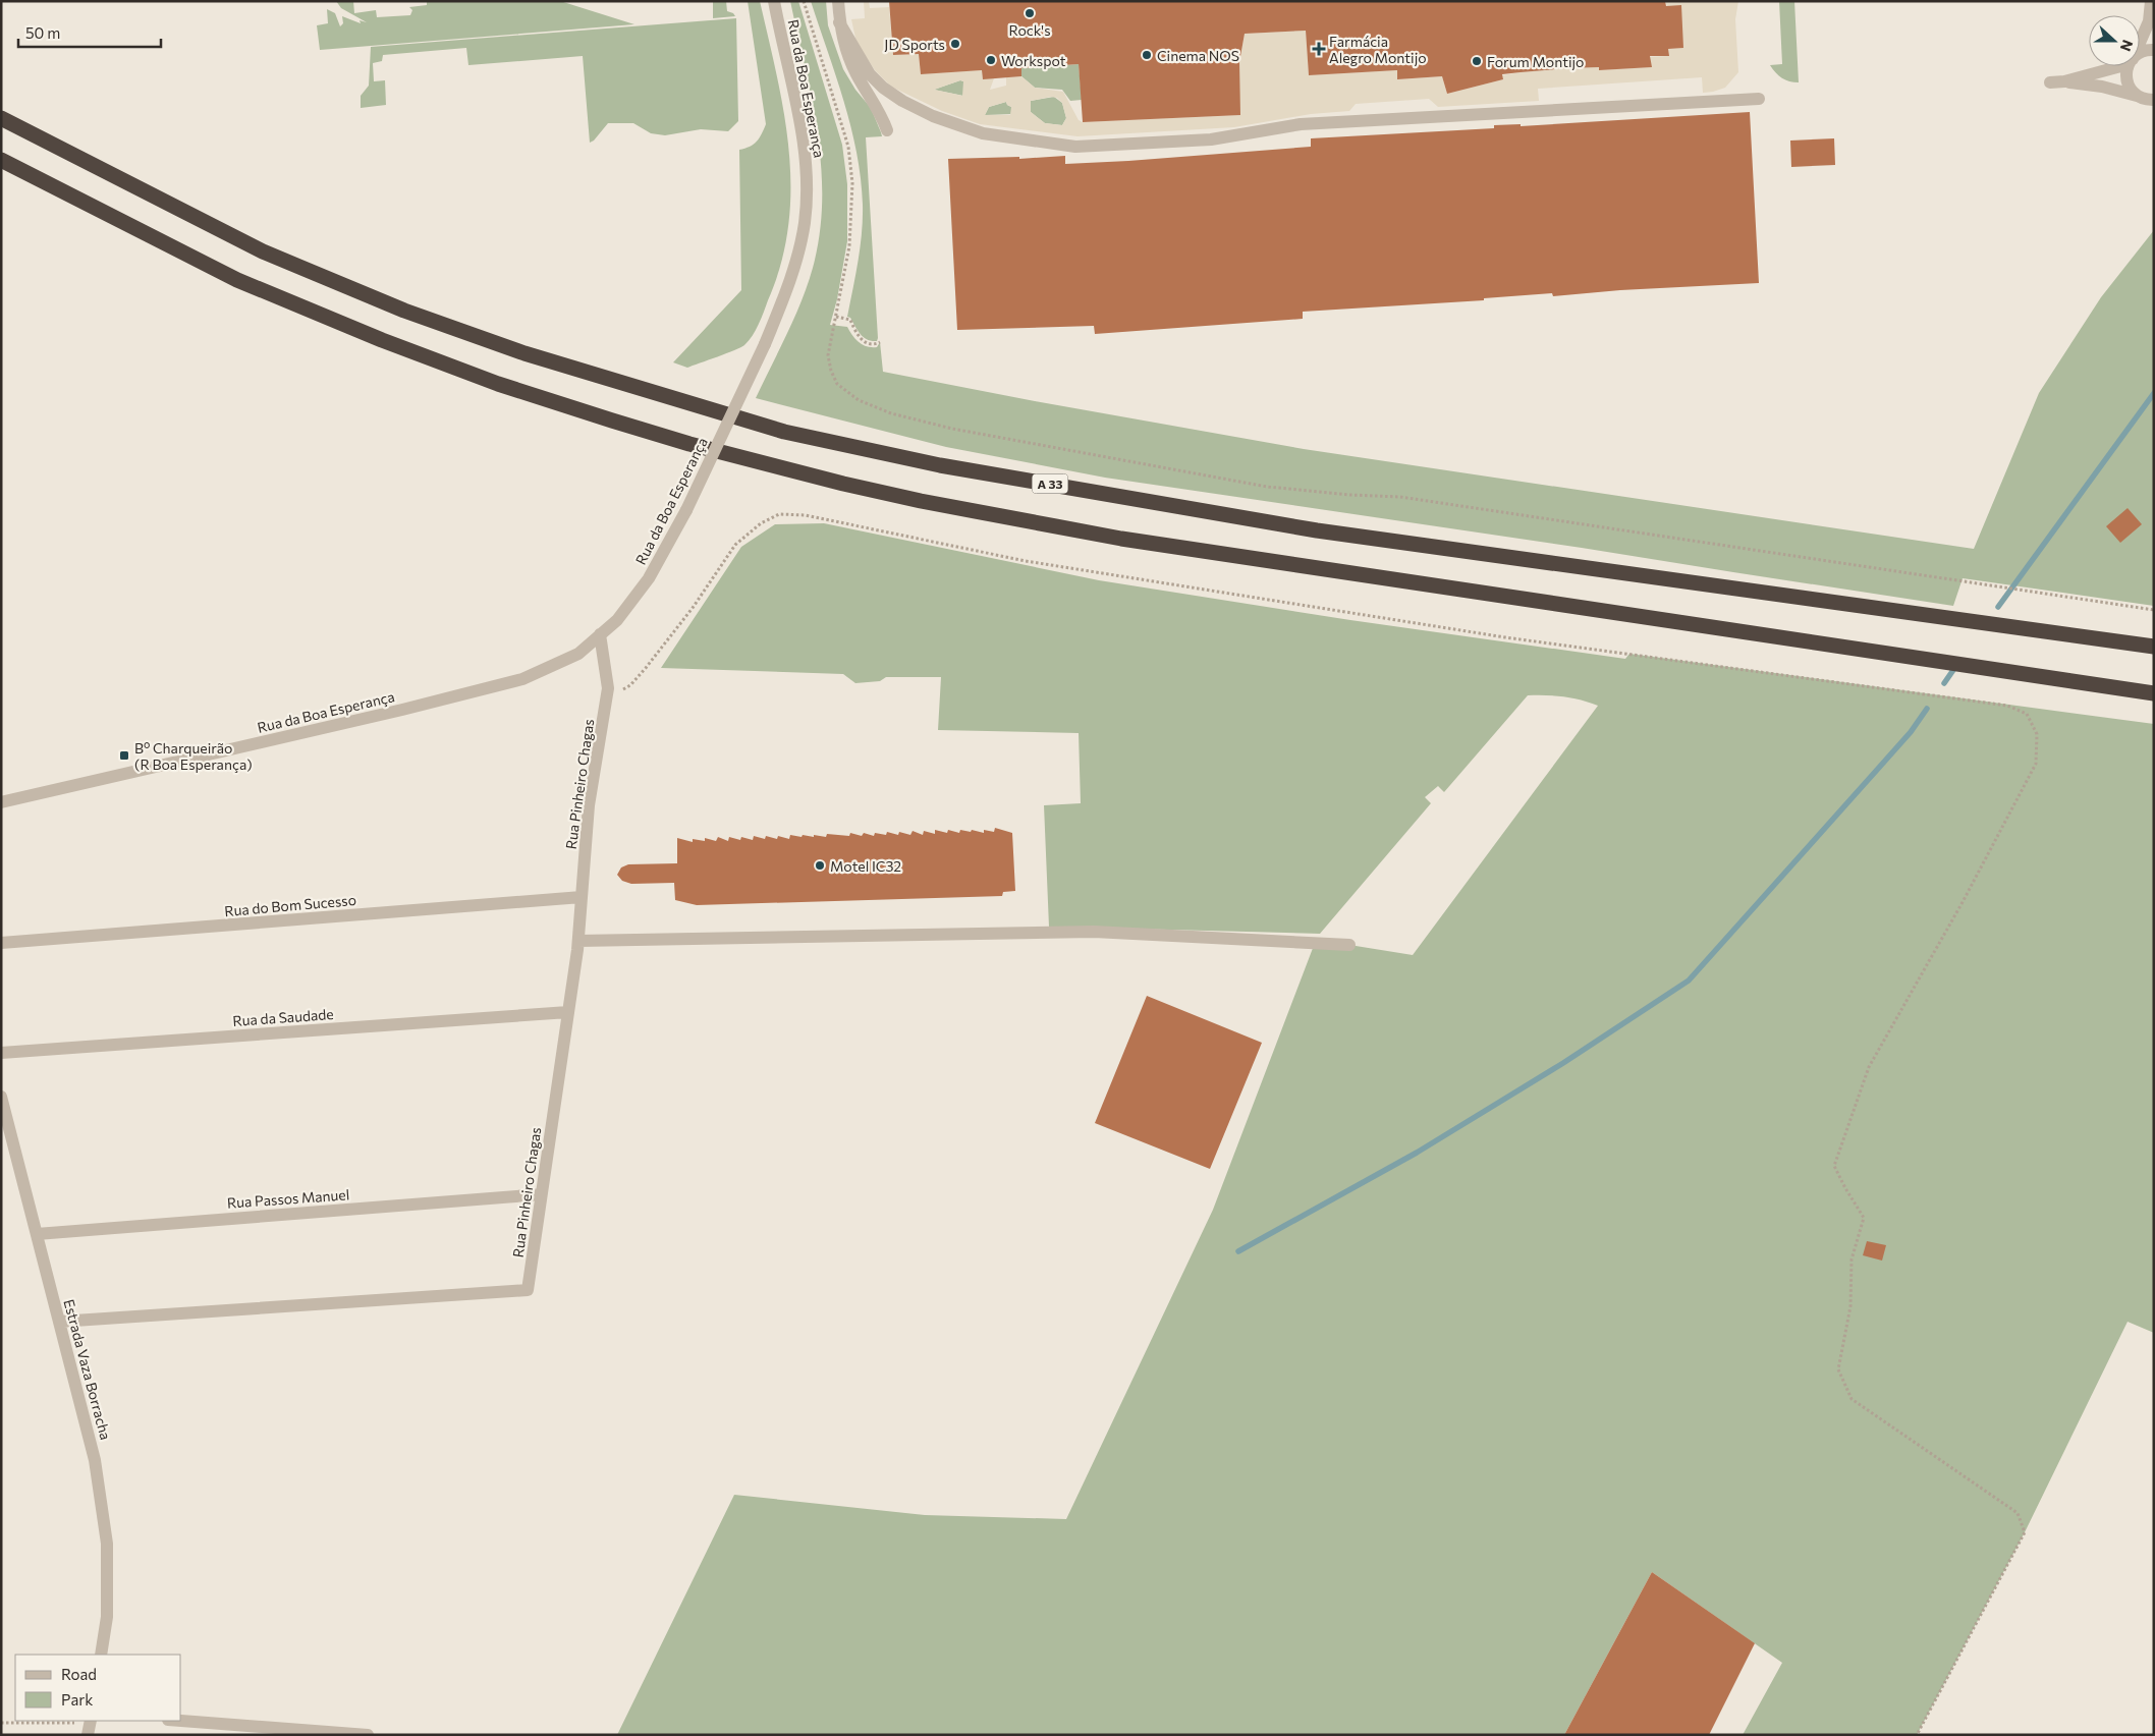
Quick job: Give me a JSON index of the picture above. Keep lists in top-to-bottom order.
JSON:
{
  "streets": {
    "highway": ["A 33"],
    "street": [
      "Rua da Boa Esperança",
      "Rua Pinheiro Chagas",
      "Rua do Bom Sucesso",
      "Rua da Saudade",
      "Rua Passos Manuel",
      "Estrada Vaza Borracha"
    ]
  },
  "crossings": [
    ["Rua da Boa Esperança", "Rua Pinheiro Chagas"],
    ["Rua Pinheiro Chagas", "Rua do Bom Sucesso"],
    ["Rua Pinheiro Chagas", "Rua da Saudade"],
    ["Rua Pinheiro Chagas", "Rua Passos Manuel"],
    ["Rua Pinheiro Chagas", "Estrada Vaza Borracha"],
    ["Rua Passos Manuel", "Estrada Vaza Borracha"]
  ],
  "places": {
    "other": [
      "Rock's",
      "JD Sports",
      "Cinema NOS",
      "Workspot",
      "Forum Montijo",
      "Motel IC32"
    ],
    "health": ["Farmácia Alegro Montijo"],
    "transit": ["Bº Charqueirão (R Boa Esperança)"]
  },
  "legend": ["Road", "Park"],
  "scale_bar": "50 m",
  "north": "right"
}
